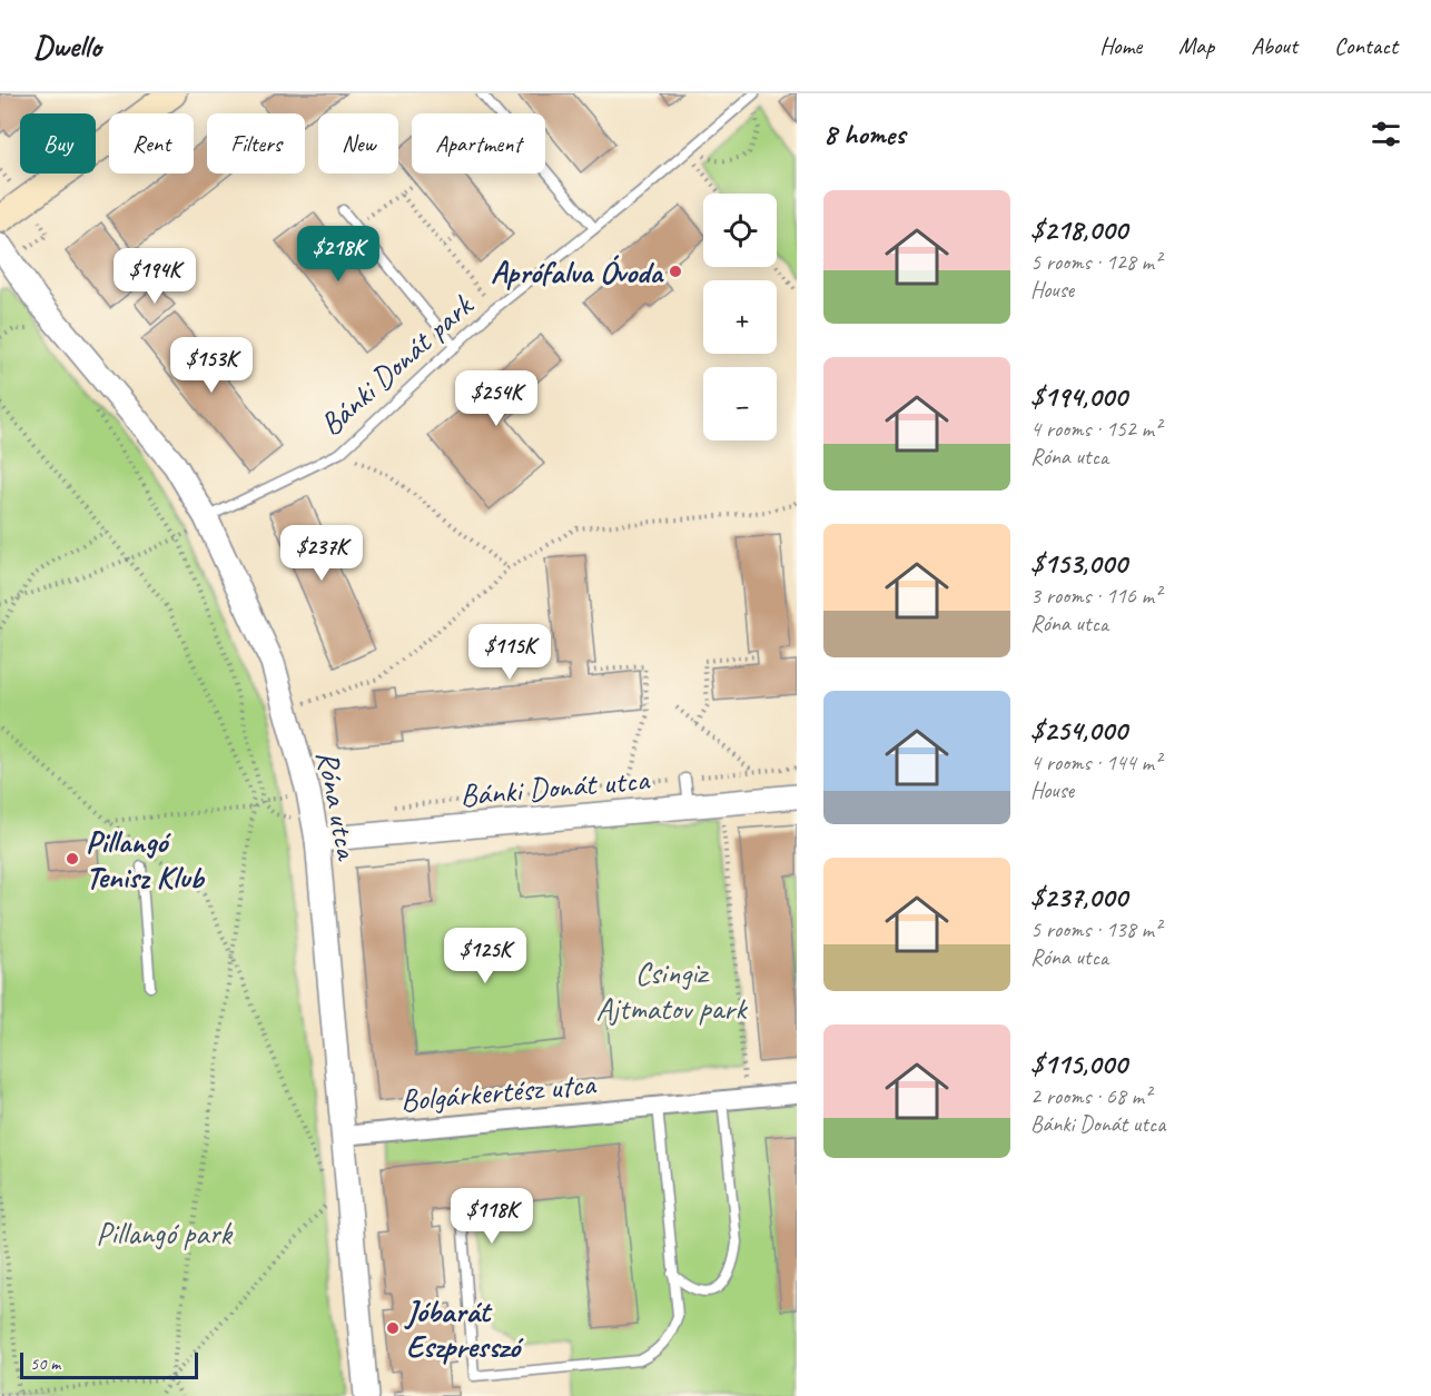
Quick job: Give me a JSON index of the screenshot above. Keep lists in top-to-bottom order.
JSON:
{
  "streets": {
    "street": ["Bánki Donát utca", "Róna utca", "Bolgárkertész utca"],
    "lane": ["Bánki Donát park"]
  },
  "crossings": [
    ["Bánki Donát park", "Róna utca"],
    ["Bánki Donát utca", "Róna utca"],
    ["Róna utca", "Bolgárkertész utca"]
  ],
  "parks": ["Csingiz Ajtmatov park", "Pillangó park"],
  "places": ["Aprófalva Óvoda", "Pillangó Tenisz Klub", "Jóbarát Eszpresszó"],
  "scale_bar": "50 m",
  "page": {
    "header": "Dwello",
    "nav": [
      "Home",
      "Map",
      "About",
      "Contact"
    ],
    "heading": "8 homes",
    "chip": [
      "Buy",
      "Rent",
      "Filters",
      "New",
      "Apartment"
    ],
    "list": [
      {
        "name": "$218,000",
        "note": "5 rooms · 128 m² · House"
      },
      {
        "name": "$194,000",
        "note": "4 rooms · 152 m² · Róna utca"
      },
      {
        "name": "$153,000",
        "note": "3 rooms · 116 m² · Róna utca"
      },
      {
        "name": "$254,000",
        "note": "4 rooms · 144 m² · House"
      },
      {
        "name": "$237,000",
        "note": "5 rooms · 138 m² · Róna utca"
      },
      {
        "name": "$115,000",
        "note": "2 rooms · 68 m² · Bánki Donát utca"
      }
    ],
    "map_buttons": ["+", "−"],
    "price": [
      "$218K",
      "$194K",
      "$153K",
      "$254K",
      "$237K",
      "$115K",
      "$125K",
      "$118K"
    ],
    "scale": "50 m"
  }
}
